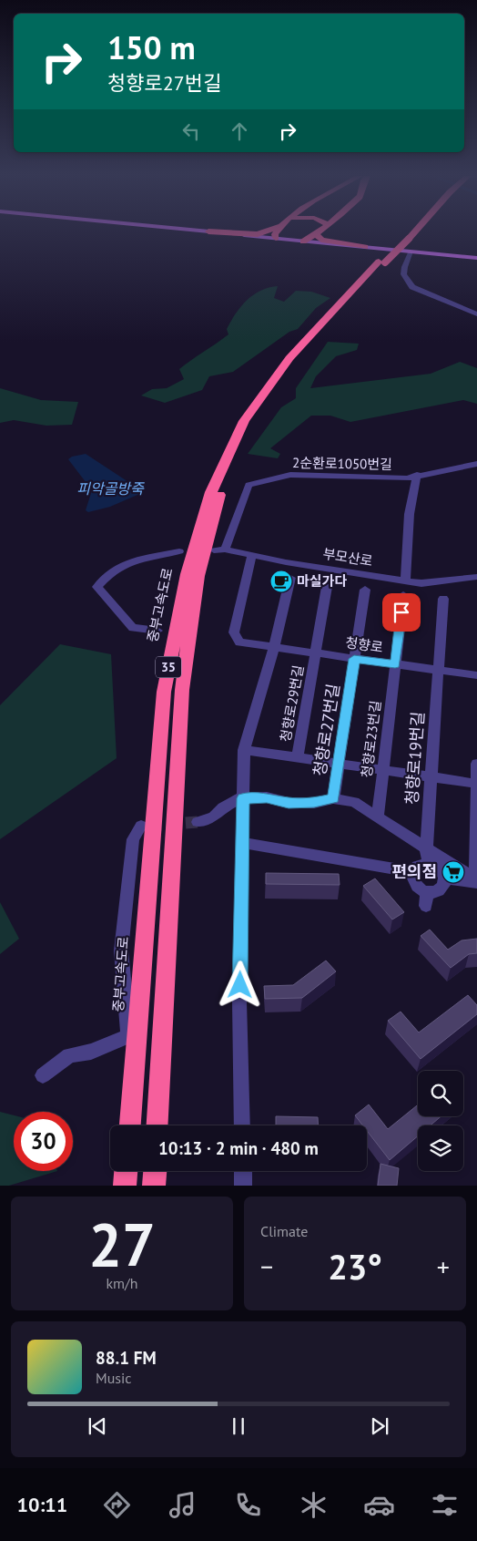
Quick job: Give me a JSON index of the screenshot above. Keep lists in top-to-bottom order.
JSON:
{
  "streets": {
    "highway": ["중부고속도로", "35"],
    "street": [
      "2순환로1050번길",
      "부모산로",
      "청향로",
      "청향로29번길",
      "청향로27번길",
      "청향로23번길",
      "청향로19번길"
    ]
  },
  "crossings": [
    ["2순환로1050번길", "부모산로"],
    ["부모산로", "청향로"],
    ["청향로", "청향로29번길"],
    ["청향로", "청향로27번길"],
    ["청향로", "청향로23번길"],
    ["청향로", "청향로19번길"]
  ],
  "water": ["피악골방죽"],
  "places": {
    "cafe": ["마실가다"],
    "supermarket": ["편의점"]
  },
  "page": {
    "turn": ["150 m", "청향로27번길"],
    "limit": "30",
    "trip": "10:13 · 2 min · 480 m",
    "tile": [
      ["27", "km/h"],
      "Climate"
    ],
    "heat": ["−", "23°", "+"],
    "song": ["88.1 FM", "Music"],
    "tabs": "10:11"
  }
}
